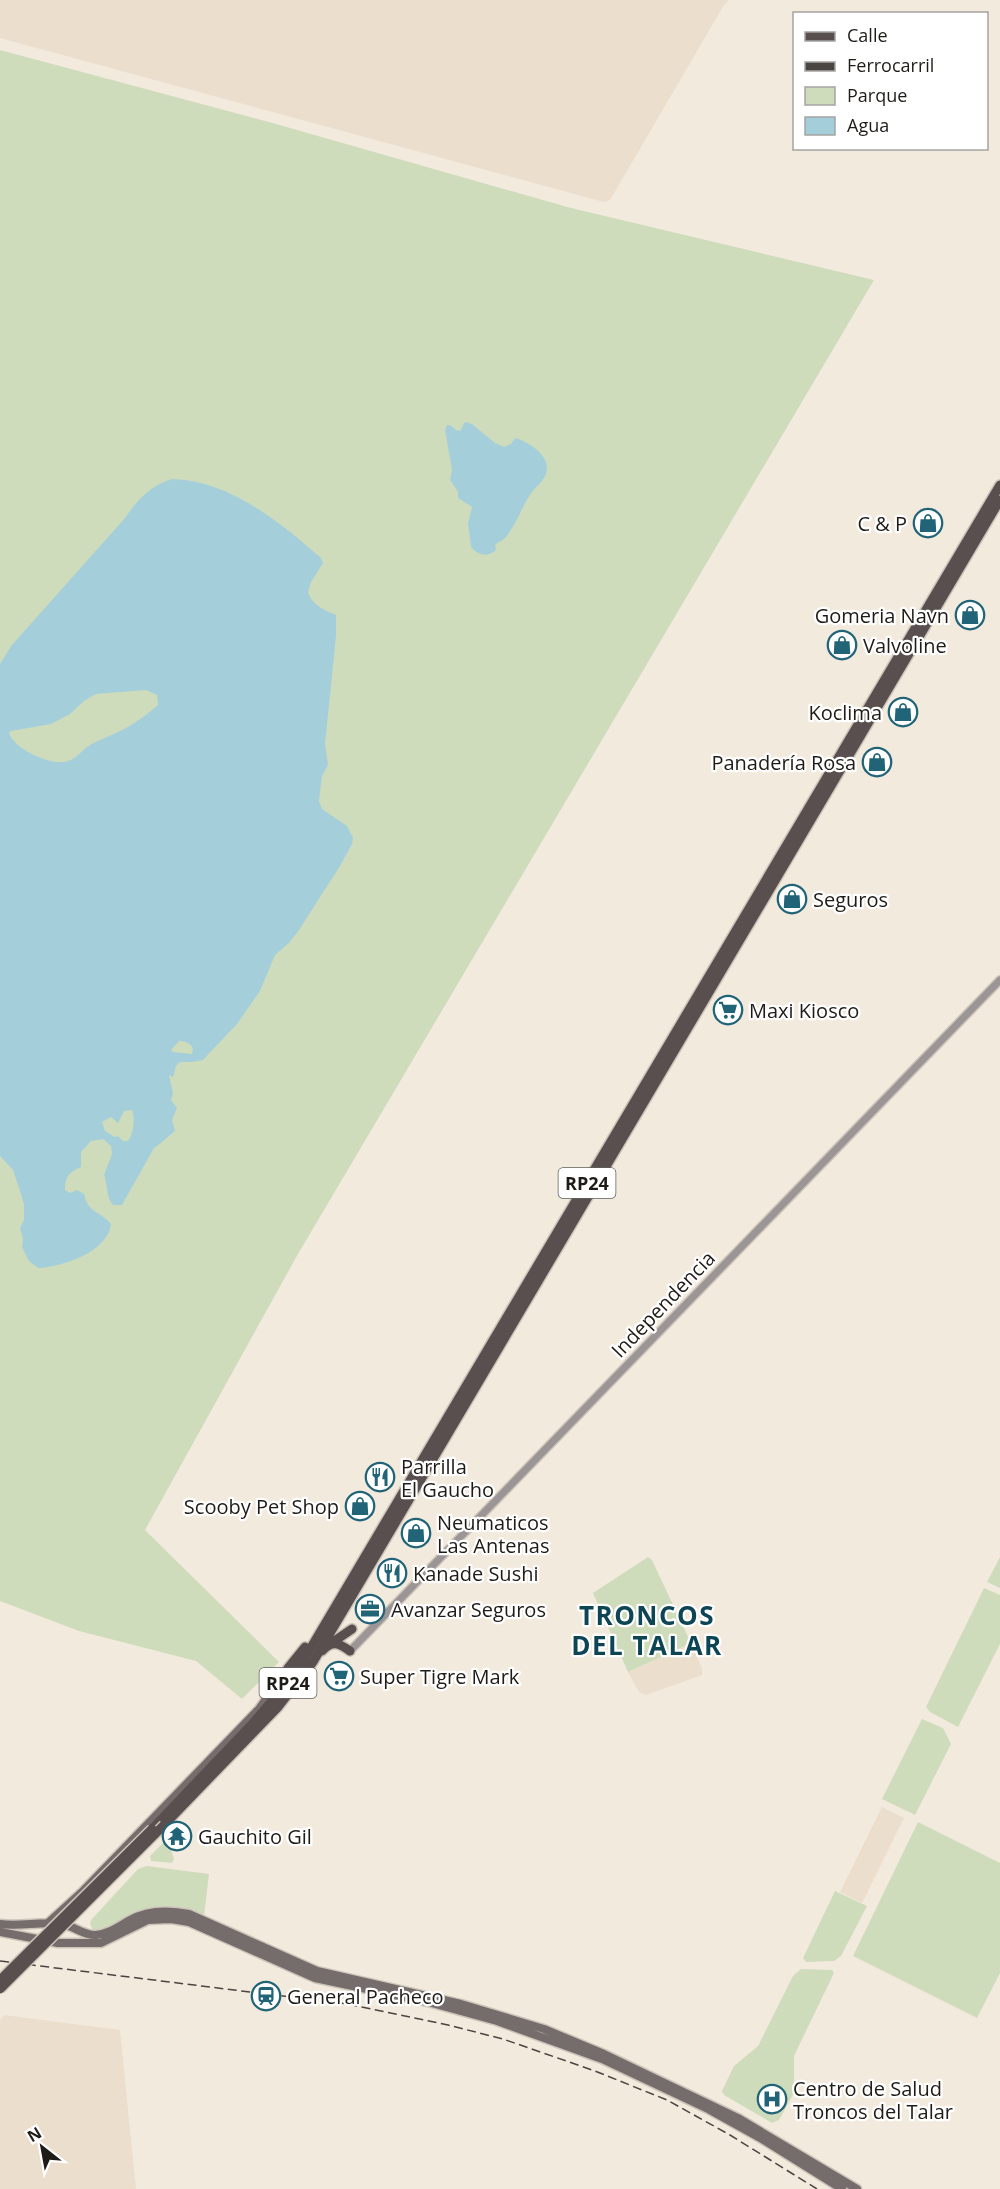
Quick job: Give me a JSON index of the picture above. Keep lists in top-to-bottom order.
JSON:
{
  "streets": {
    "main road": ["RP24"],
    "street": ["Independencia"]
  },
  "districts": ["TRONCOS DEL TALAR"],
  "places": {
    "shop": [
      "C & P",
      "Gomeria Navn",
      "Valvoline",
      "Koclima",
      "Panadería Rosa",
      "Seguros",
      "Scooby Pet Shop",
      "Neumaticos Las Antenas"
    ],
    "supermarket": ["Maxi Kiosco", "Super Tigre Mark"],
    "restaurant": ["Parrilla El Gaucho", "Kanade Sushi"],
    "office": ["Avanzar Seguros"],
    "temple": ["Gauchito Gil"],
    "station": ["General Pacheco"],
    "hospital": ["Centro de Salud Troncos del Talar"]
  },
  "legend": [
    "Calle",
    "Ferrocarril",
    "Parque",
    "Agua"
  ],
  "north": "top left"
}
